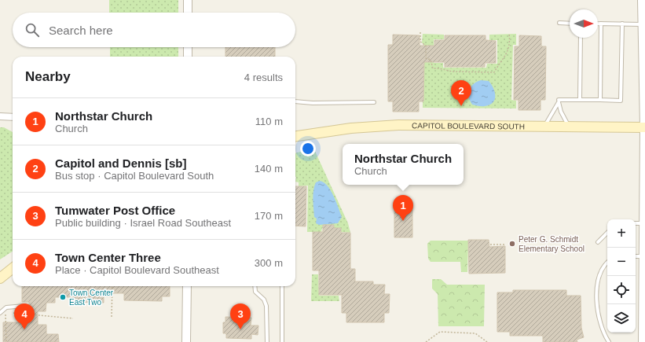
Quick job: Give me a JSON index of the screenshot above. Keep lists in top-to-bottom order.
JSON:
{
  "streets": {
    "main road": ["CAPITOL BOULEVARD SOUTH"]
  },
  "places": ["Peter G. Schmidt Elementary School", "Town Center East Two"],
  "north": "right",
  "page": {
    "search": "Search here",
    "heading": ["Nearby", "4 results"],
    "pins": [
      "2",
      "1",
      "3",
      "4"
    ],
    "list": [
      {
        "mark": "1",
        "name": "Northstar Church",
        "note": "Church",
        "value": "110 m"
      },
      {
        "mark": "2",
        "name": "Capitol and Dennis [sb]",
        "note": "Bus stop · Capitol Boulevard South",
        "value": "140 m"
      },
      {
        "mark": "3",
        "name": "Tumwater Post Office",
        "note": "Public building · Israel Road Southeast",
        "value": "170 m"
      },
      {
        "mark": "4",
        "name": "Town Center Three",
        "note": "Place · Capitol Boulevard Southeast",
        "value": "300 m"
      }
    ],
    "popup": ["Northstar Church", "Church"],
    "map_buttons": ["+", "−"]
  }
}
